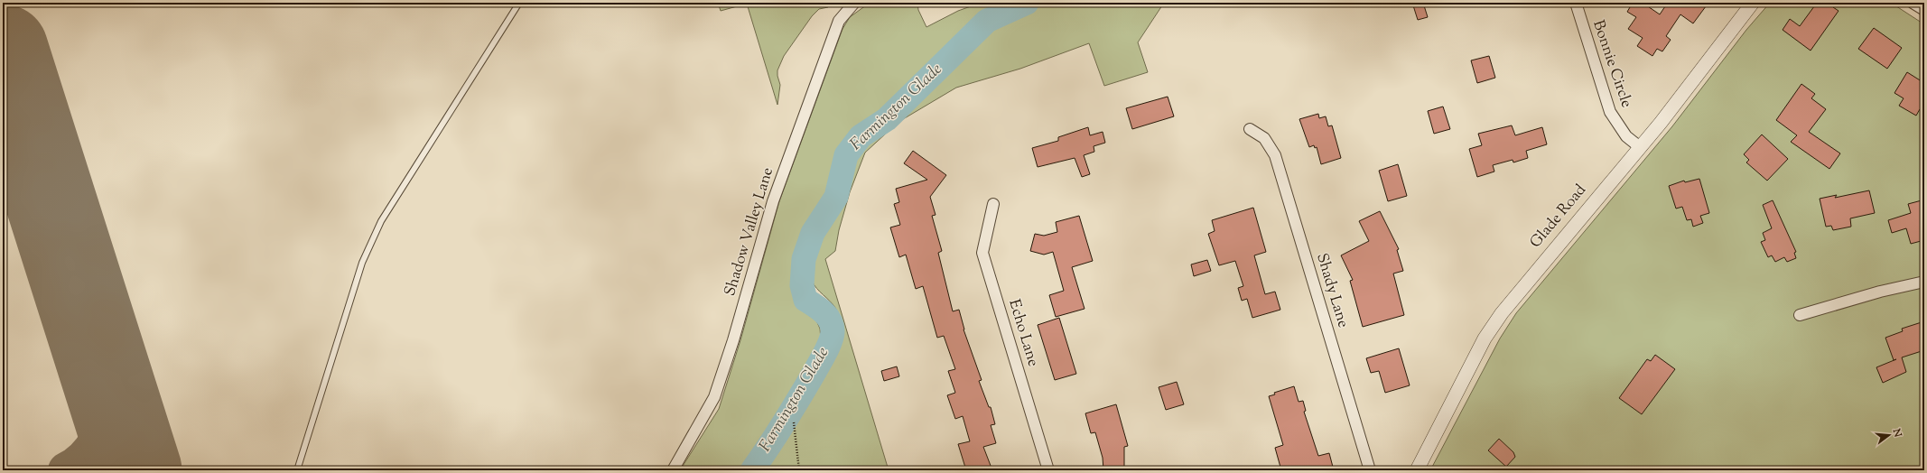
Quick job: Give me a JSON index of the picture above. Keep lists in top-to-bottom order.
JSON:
{
  "streets": {
    "street": [
      "Bonnie Circle",
      "Glade Road",
      "Shadow Valley Lane",
      "Shady Lane",
      "Echo Lane"
    ]
  },
  "crossings": [
    ["Bonnie Circle", "Glade Road"]
  ],
  "water": ["Farmington Glade"],
  "north": "right"
}
